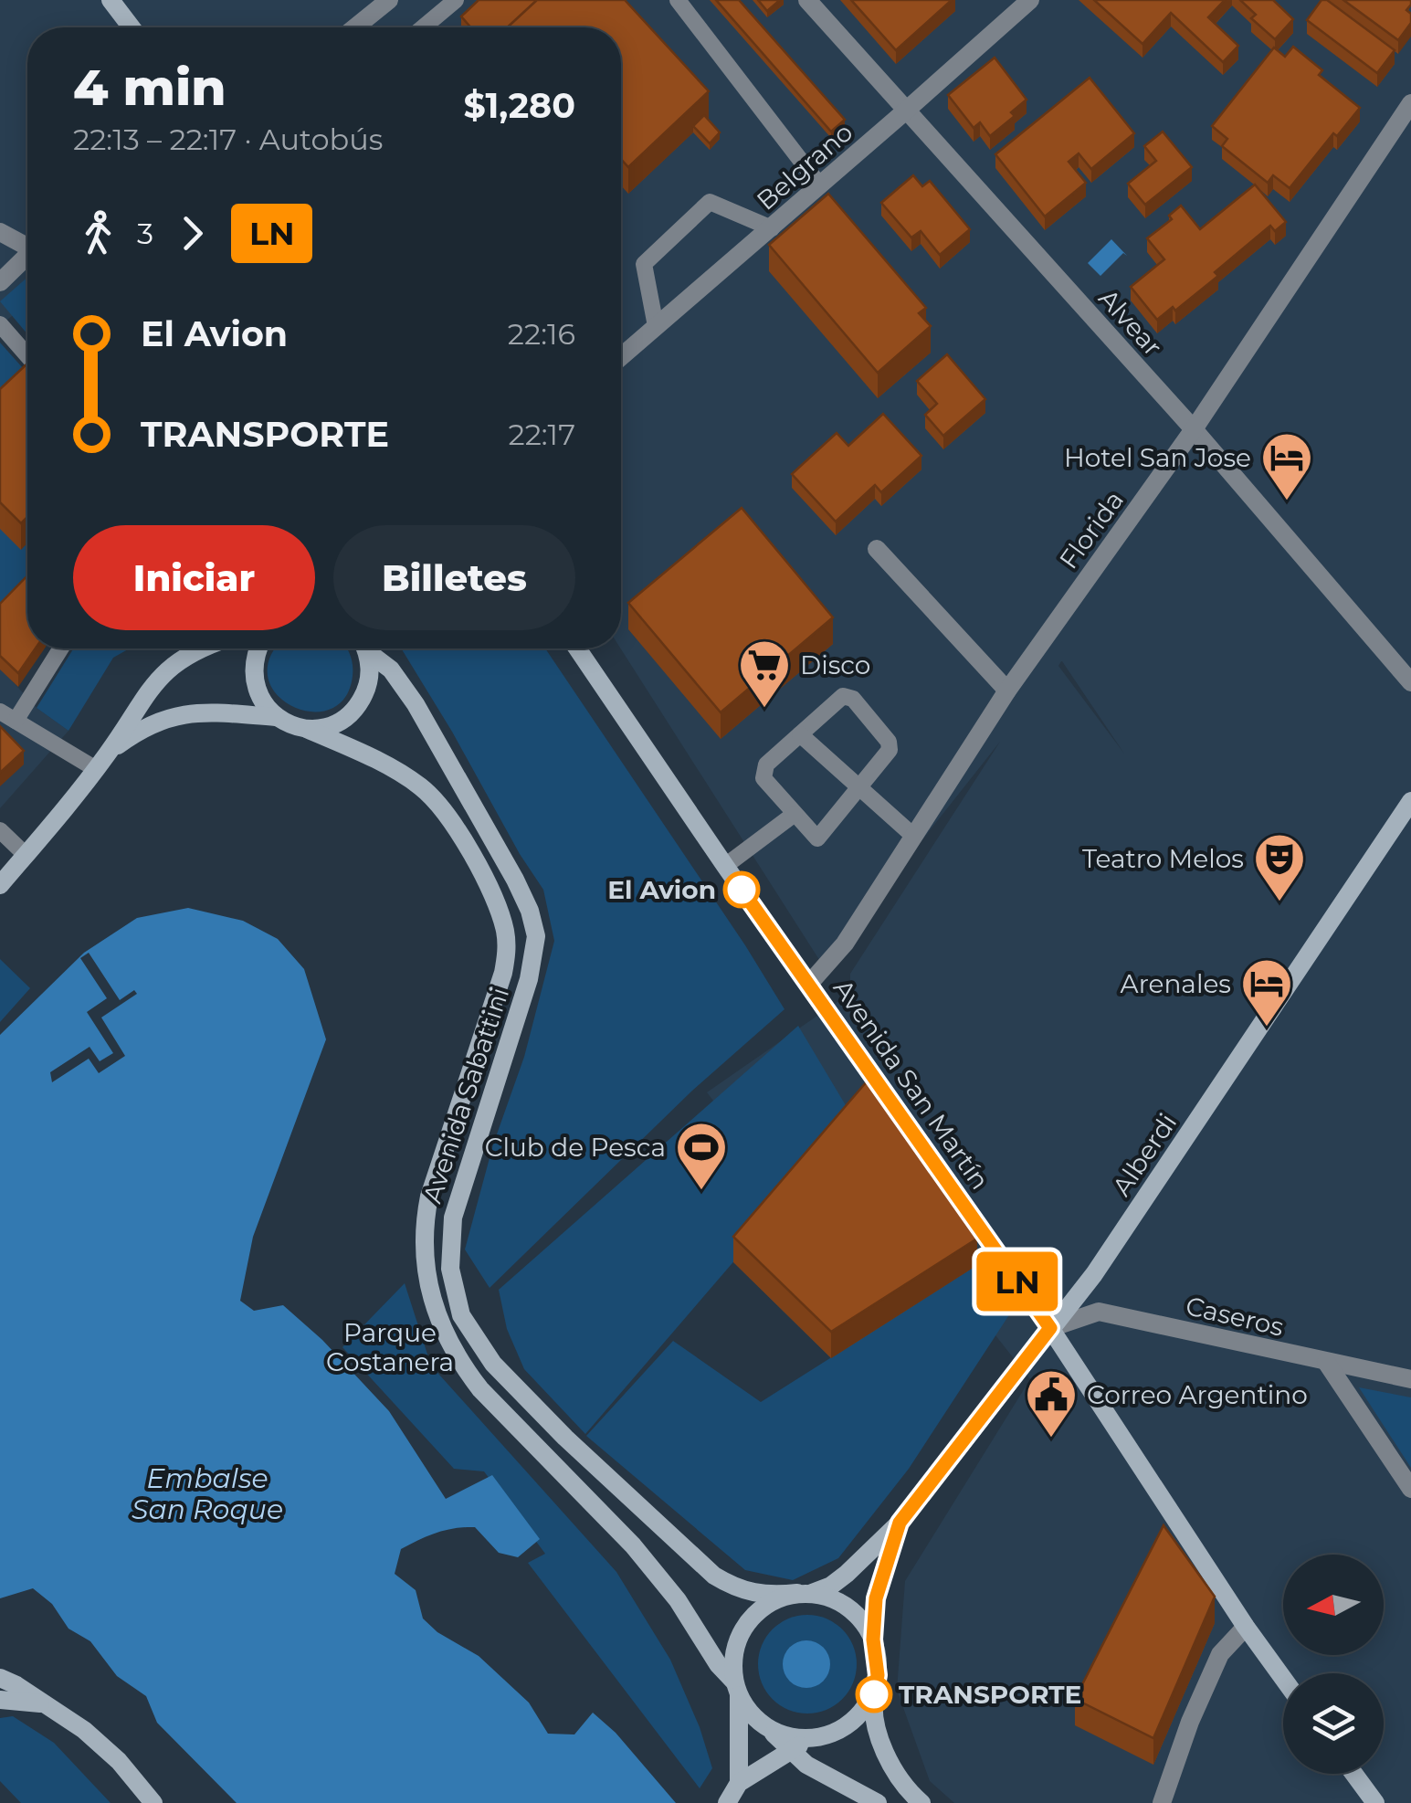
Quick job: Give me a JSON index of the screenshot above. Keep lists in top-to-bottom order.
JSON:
{
  "streets": {
    "main road": ["Avenida San Martín", "Avenida Sabattini", "Alberdi"],
    "street": [
      "Belgrano",
      "Alvear",
      "Florida",
      "Caseros"
    ]
  },
  "crossings": [
    ["Belgrano", "Alvear"],
    ["Alvear", "Florida"],
    ["Florida", "Avenida San Martín"],
    ["Avenida San Martín", "Alberdi"],
    ["Avenida San Martín", "Caseros"],
    ["Avenida Sabattini", "Alberdi"],
    ["Alberdi", "Caseros"]
  ],
  "water": ["Embalse San Roque"],
  "parks": ["Parque Costanera"],
  "places": {
    "hotel": ["Hotel San Jose", "Arenales"],
    "supermarket": ["Disco"],
    "other": ["El Avion", "TRANSPORTE"],
    "theatre": ["Teatro Melos"],
    "sports": ["Club de Pesca"],
    "public building": ["Correo Argentino"]
  },
  "lines": ["bus line LN"],
  "north": "left",
  "page": {
    "on_map": "LN",
    "heading": ["4 min", "22:13 – 22:17 · Autobús", "$1,280"],
    "legs": ["3", "LN"],
    "list": [
      {
        "name": "El Avion",
        "value": "22:16"
      },
      {
        "name": "TRANSPORTE",
        "value": "22:17"
      }
    ],
    "buttons": ["Iniciar", "Billetes"]
  }
}
